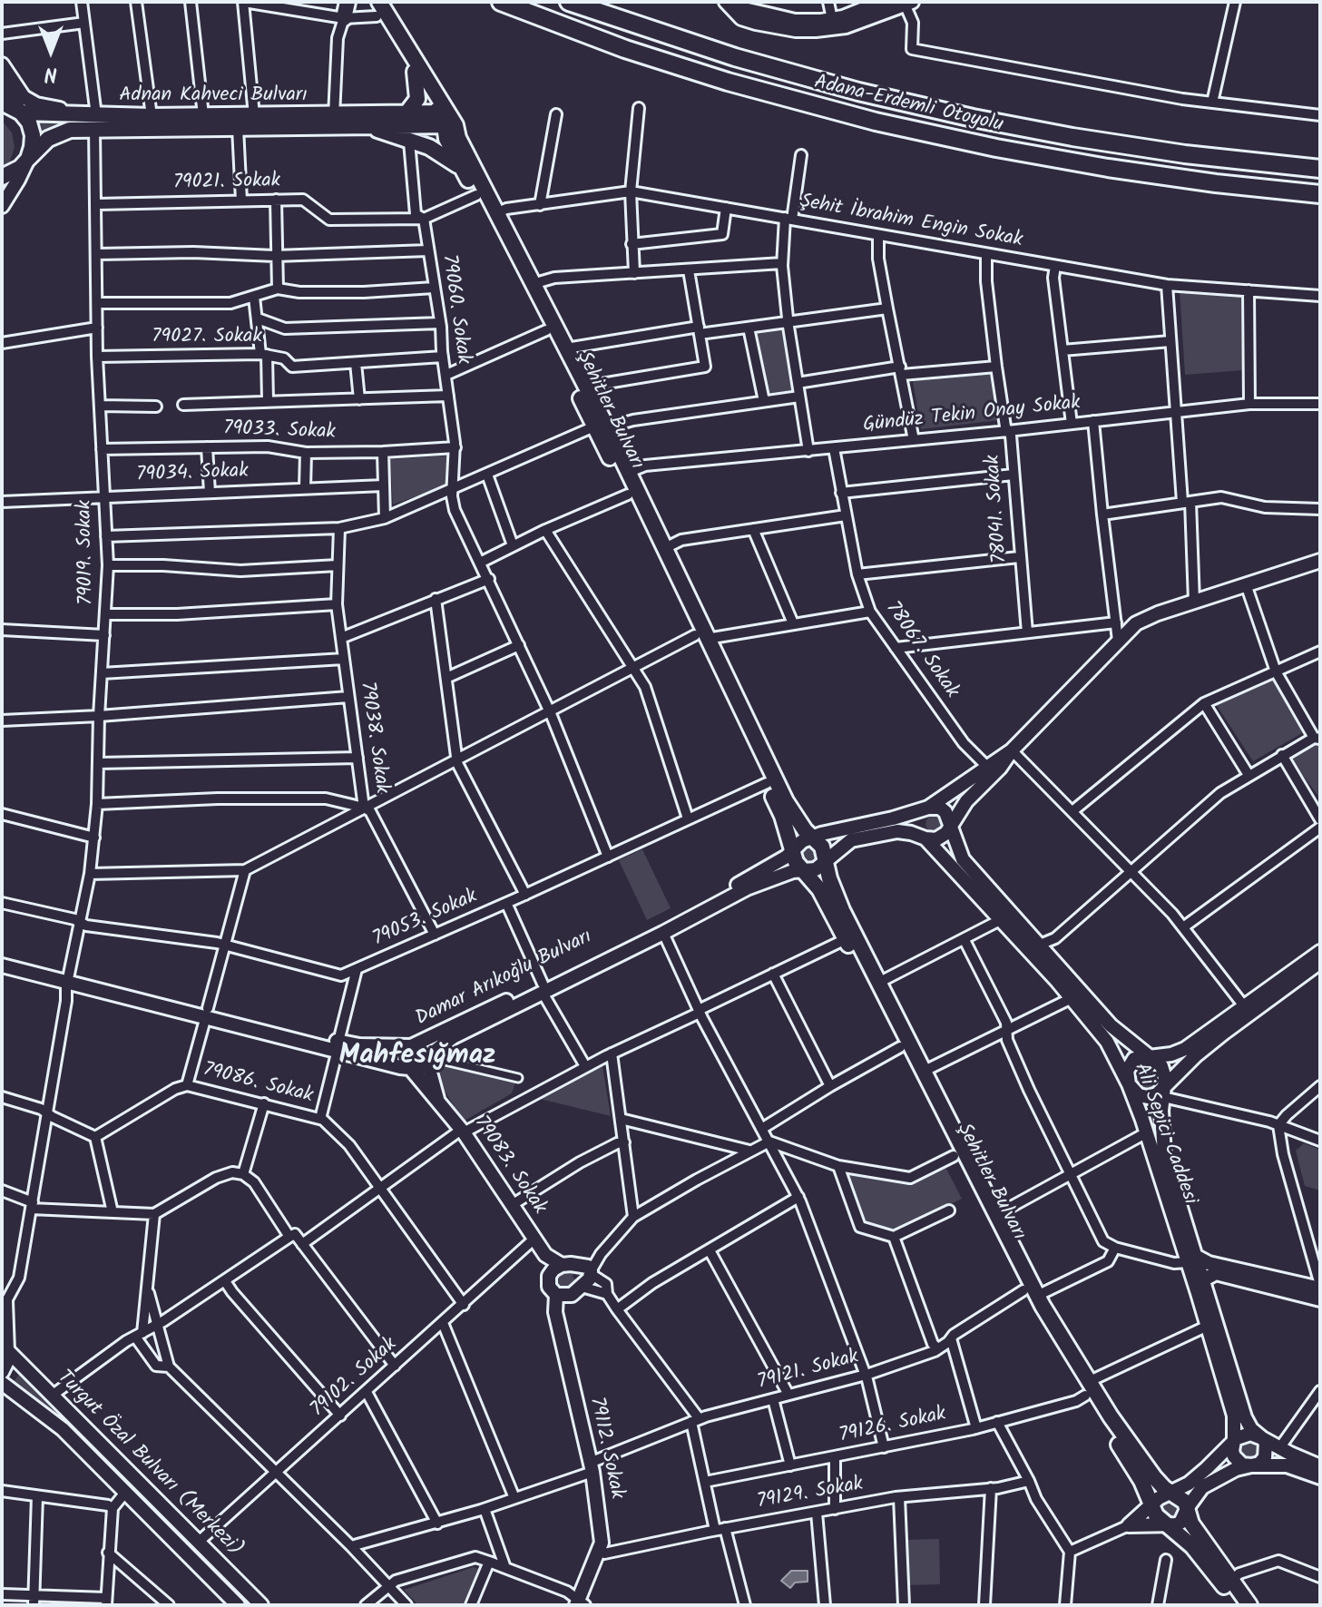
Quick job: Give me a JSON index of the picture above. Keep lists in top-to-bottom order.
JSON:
{
  "streets": {
    "highway": ["Adana-Erdemli Otoyolu"],
    "main road": [
      "Adnan Kahveci Bulvarı",
      "Şehitler Bulvarı",
      "Damar Arıkoğlu Bulvarı",
      "Ali Sepici Caddesi",
      "79083. Sokak",
      "79112. Sokak",
      "Turgut Özal Bulvarı (Merkezi)"
    ],
    "street": [
      "79021. Sokak",
      "Şehit İbrahim Engin Sokak",
      "79060. Sokak",
      "79027. Sokak",
      "Gündüz Tekin Onay Sokak",
      "79033. Sokak",
      "79034. Sokak",
      "78041. Sokak",
      "79019. Sokak",
      "78067. Sokak",
      "79038. Sokak",
      "79053. Sokak",
      "79086. Sokak",
      "79121. Sokak",
      "79102. Sokak",
      "79126. Sokak",
      "79129. Sokak"
    ]
  },
  "crossings": [
    ["Adnan Kahveci Bulvarı", "79019. Sokak"],
    ["79021. Sokak", "79060. Sokak"],
    ["79021. Sokak", "Şehitler Bulvarı"],
    ["79021. Sokak", "79019. Sokak"],
    ["Şehit İbrahim Engin Sokak", "Şehitler Bulvarı"],
    ["Şehit İbrahim Engin Sokak", "78041. Sokak"],
    ["79060. Sokak", "79027. Sokak"],
    ["79060. Sokak", "79033. Sokak"],
    ["79060. Sokak", "79053. Sokak"],
    ["79027. Sokak", "79019. Sokak"],
    ["Şehitler Bulvarı", "Gündüz Tekin Onay Sokak"],
    ["Şehitler Bulvarı", "79053. Sokak"],
    ["Şehitler Bulvarı", "Damar Arıkoğlu Bulvarı"],
    ["Şehitler Bulvarı", "79121. Sokak"],
    ["Şehitler Bulvarı", "79126. Sokak"],
    ["Gündüz Tekin Onay Sokak", "78041. Sokak"],
    ["Gündüz Tekin Onay Sokak", "78067. Sokak"],
    ["79033. Sokak", "79019. Sokak"],
    ["79034. Sokak", "79019. Sokak"],
    ["79019. Sokak", "79053. Sokak"],
    ["79019. Sokak", "Damar Arıkoğlu Bulvarı"],
    ["79038. Sokak", "79053. Sokak"],
    ["Damar Arıkoğlu Bulvarı", "79083. Sokak"],
    ["79086. Sokak", "79102. Sokak"],
    ["Ali Sepici Caddesi", "79126. Sokak"],
    ["79083. Sokak", "79102. Sokak"],
    ["79121. Sokak", "79112. Sokak"],
    ["79102. Sokak", "Turgut Özal Bulvarı (Merkezi)"],
    ["79112. Sokak", "79129. Sokak"]
  ],
  "districts": ["Mahfesığmaz"],
  "north": "bottom"
}
